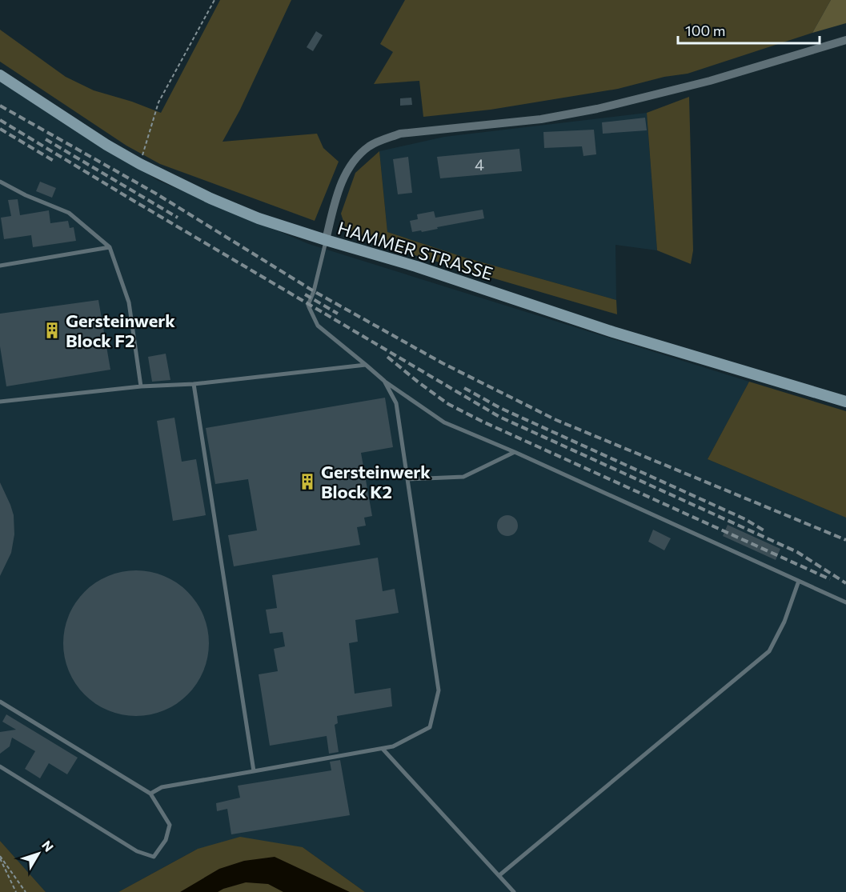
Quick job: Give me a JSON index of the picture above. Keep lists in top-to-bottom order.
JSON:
{
  "streets": {
    "main road": ["HAMMER STRASSE"]
  },
  "places": {
    "building": ["Gersteinwerk Block F2", "Gersteinwerk Block K2"]
  },
  "house_numbers": ["4"],
  "scale_bar": "100 m",
  "north": "top right"
}
